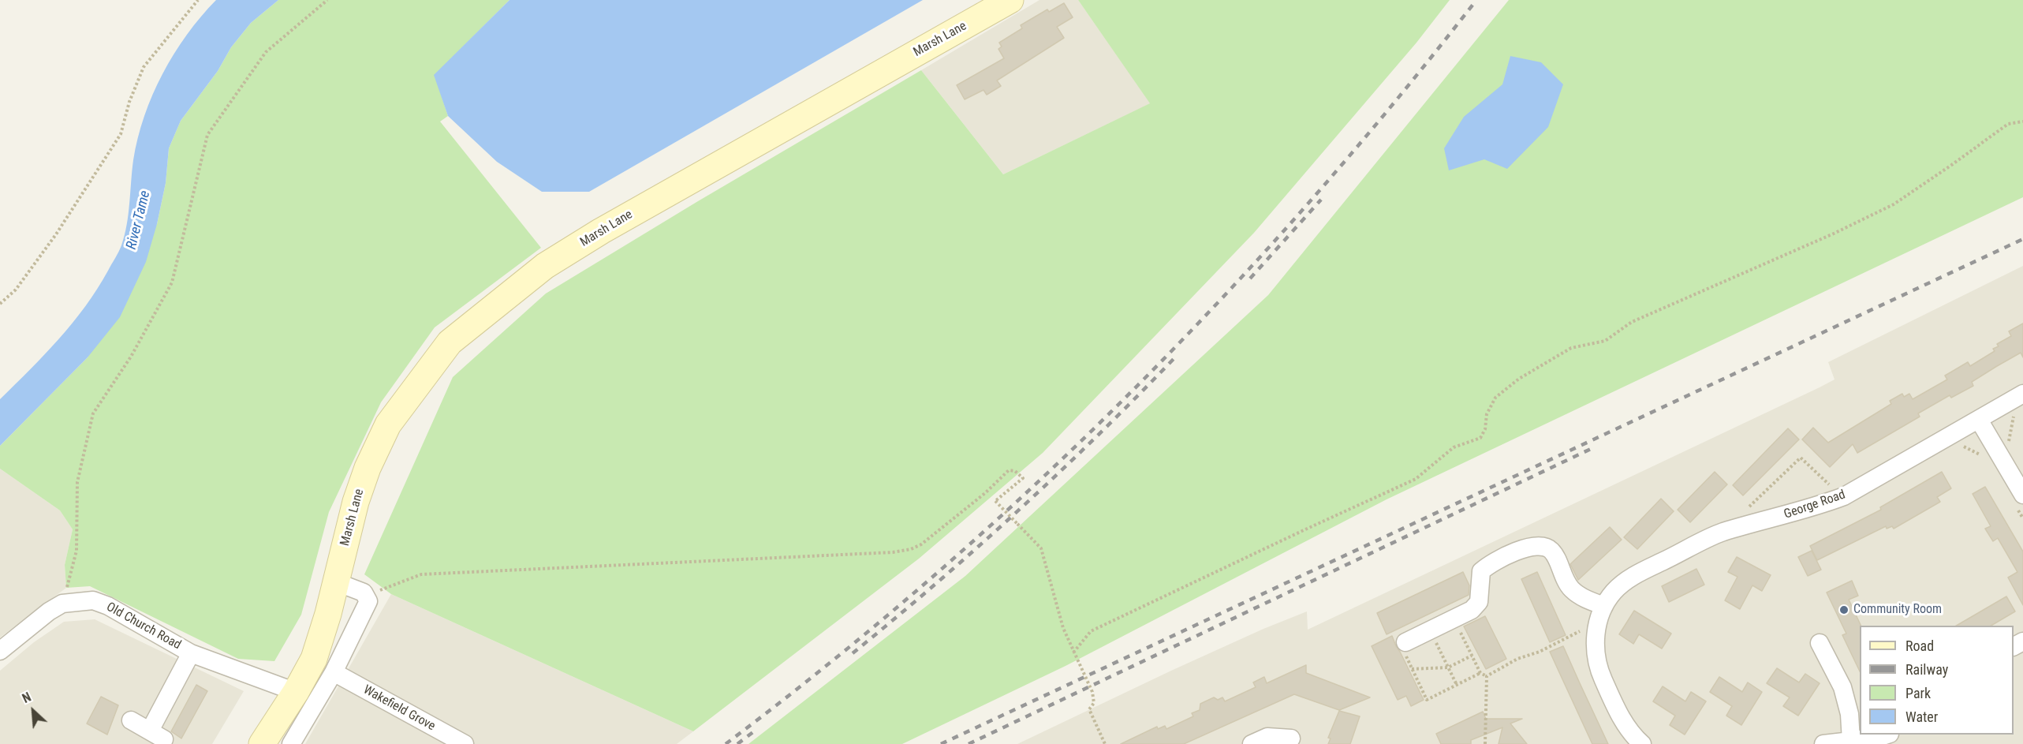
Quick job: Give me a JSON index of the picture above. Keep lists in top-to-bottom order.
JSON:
{
  "streets": {
    "main road": ["Marsh Lane"],
    "street": ["George Road", "Old Church Road", "Wakefield Grove"]
  },
  "crossings": [
    ["Marsh Lane", "Old Church Road"]
  ],
  "water": ["River Tame"],
  "places": ["Community Room"],
  "legend": [
    "Road",
    "Railway",
    "Park",
    "Water"
  ],
  "north": "top left"
}
